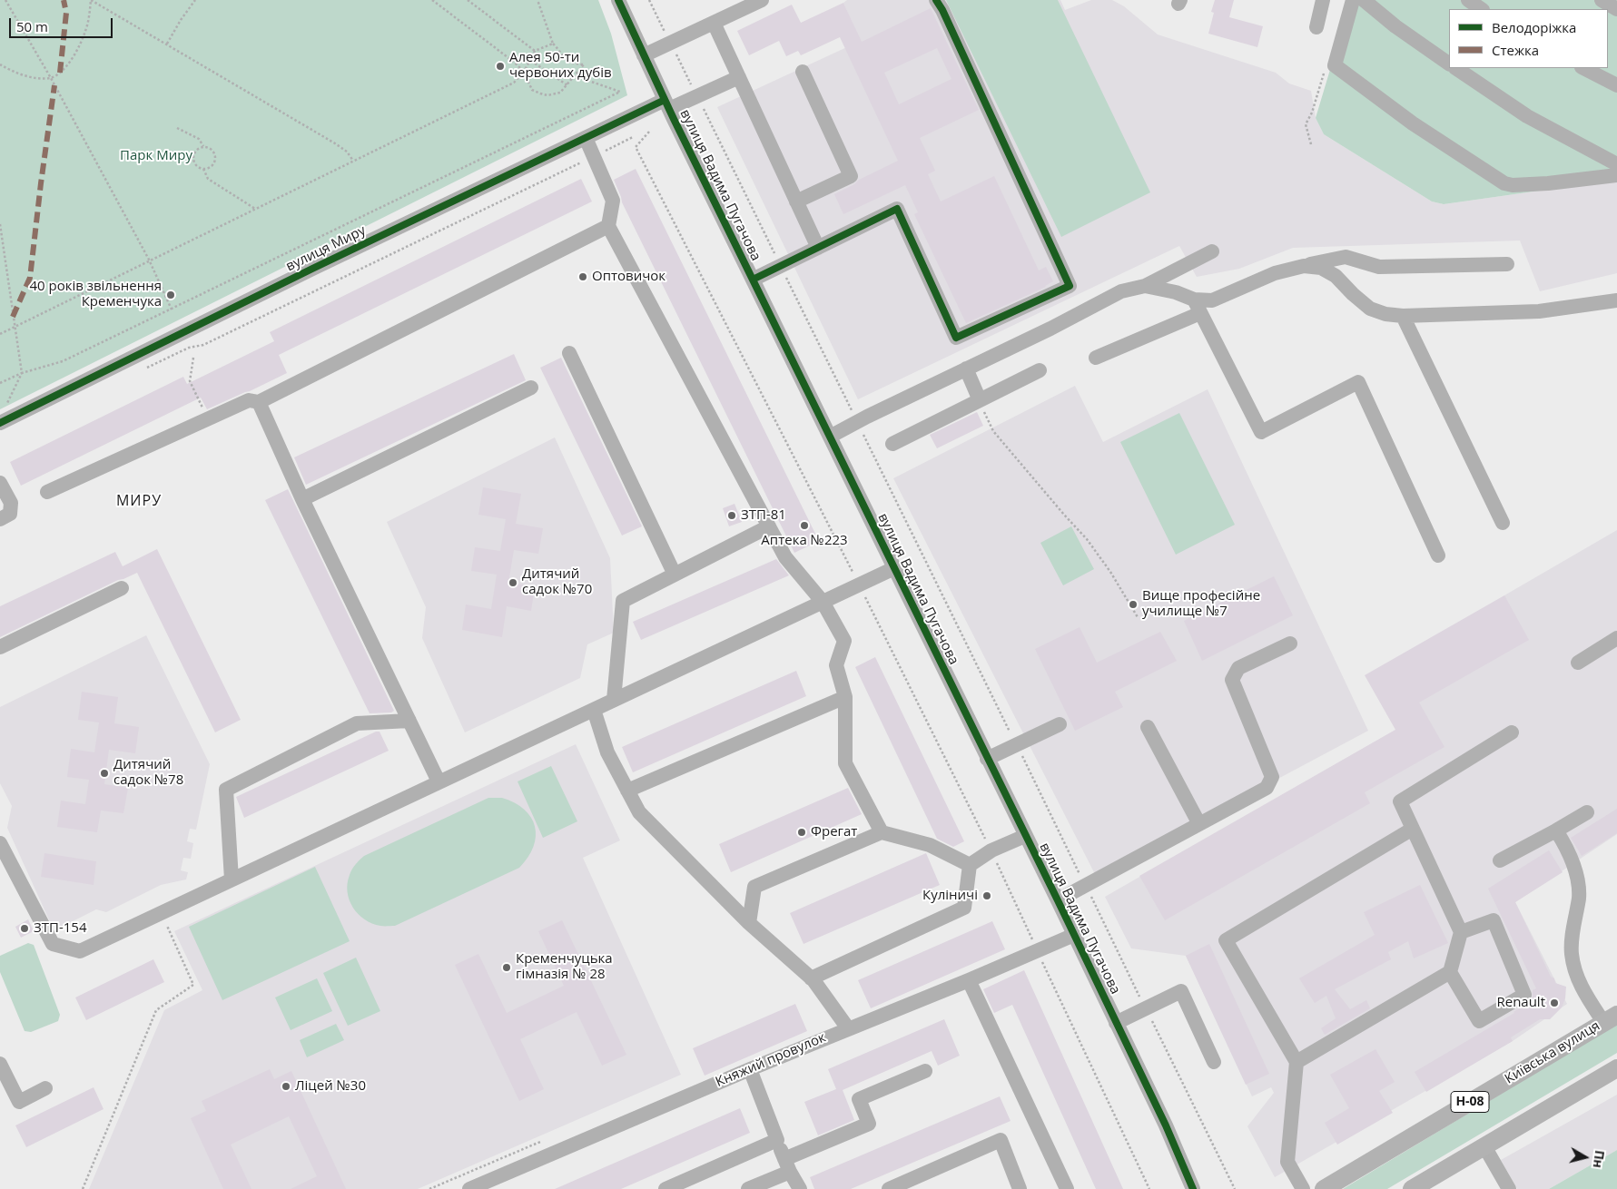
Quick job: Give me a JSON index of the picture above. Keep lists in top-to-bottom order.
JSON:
{
  "streets": {
    "main road": ["Київська вулиця", "Н-08"],
    "street": ["вулиця Вадима Пугачова", "вулиця Миру", "Княжий провулок"]
  },
  "crossings": [
    ["вулиця Вадима Пугачова", "вулиця Миру"],
    ["вулиця Вадима Пугачова", "Княжий провулок"]
  ],
  "districts": ["МИРУ"],
  "parks": ["Парк Миру"],
  "places": [
    "Алея 50-ти червоних дубів",
    "Оптовичок",
    "40 рокiв звiльнення Кременчука",
    "ЗТП-81",
    "Аптека №223",
    "Дитячий садок №70",
    "Вище професійне училище №7",
    "Дитячий садок №78",
    "Фрегат",
    "Куліничі",
    "ЗТП-154",
    "Кременчуцька гімназія № 28",
    "Renault",
    "Ліцей №30"
  ],
  "legend": ["Велодоріжка", "Стежка"],
  "scale_bar": "50 m",
  "north": "right"
}
